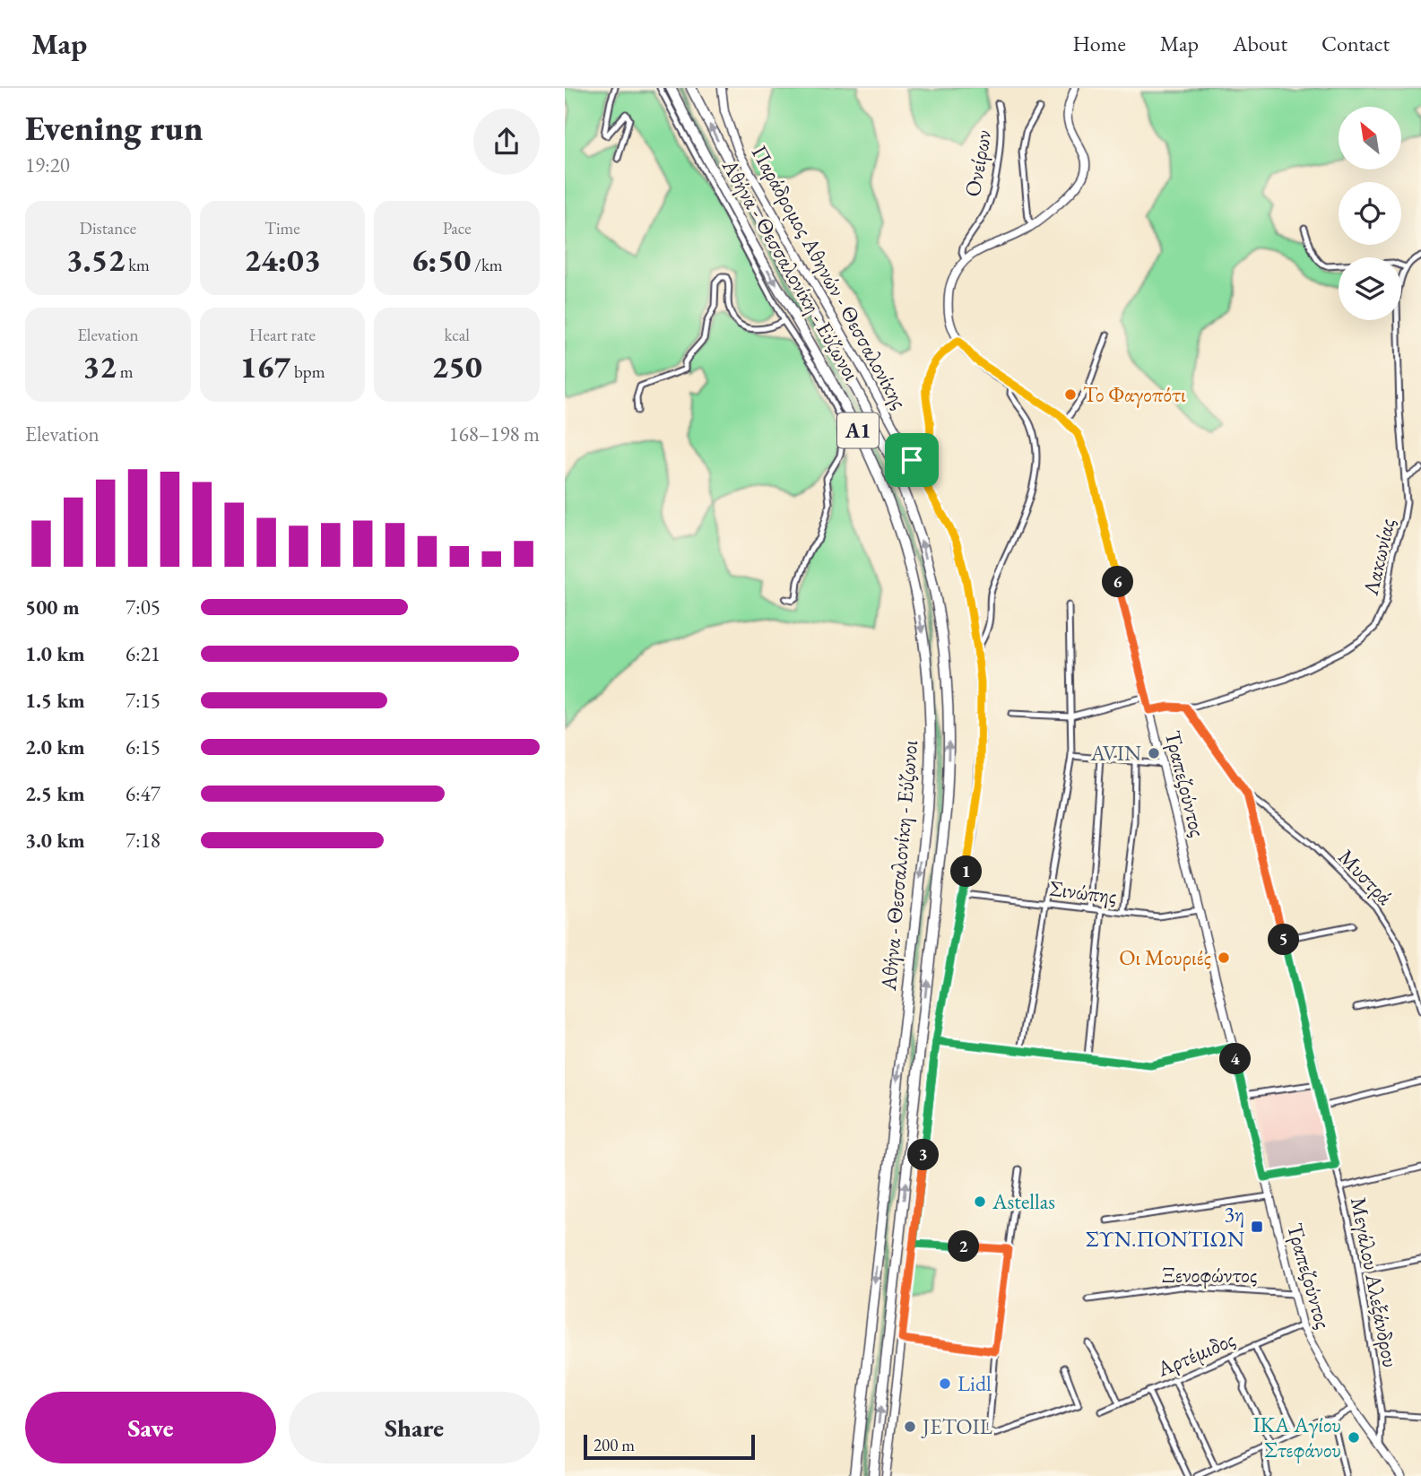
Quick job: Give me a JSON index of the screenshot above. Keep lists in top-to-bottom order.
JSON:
{
  "streets": {
    "highway": ["Αθήνα - Θεσσαλονίκη - Εύζωνοι", "Α1"],
    "main road": ["Παράδρομος Αθηνών - Θεσσαλονίκης", "Τραπεζούντος"],
    "street": [
      "Ονείρων",
      "Λακωνίας",
      "Μυστρά",
      "Σινώπης",
      "Ξενοφώντος",
      "Μεγάλου Αλεξάνδρου",
      "Αρτέμιδος"
    ]
  },
  "crossings": [
    ["Ονείρων", "Τραπεζούντος"],
    ["Παράδρομος Αθηνών - Θεσσαλονίκης", "Σινώπης"],
    ["Λακωνίας", "Τραπεζούντος"],
    ["Τραπεζούντος", "Σινώπης"],
    ["Τραπεζούντος", "Ξενοφώντος"],
    ["Τραπεζούντος", "Μεγάλου Αλεξάνδρου"],
    ["Τραπεζούντος", "Αρτέμιδος"],
    ["Μυστρά", "Μεγάλου Αλεξάνδρου"]
  ],
  "places": {
    "other": [
      "Το Φαγοπότι",
      "AVIN",
      "Οι Μουριές",
      "Astellas",
      "Lidl",
      "JETOIL",
      "ΙΚΑ Αγίου Στεφάνου"
    ],
    "transit": ["3η ΣΥΝ.ΠΟΝΤΙΩΝ"]
  },
  "scale_bar": "200 m",
  "north": "top left",
  "page": {
    "header": "Map",
    "nav": [
      "Home",
      "Map",
      "About",
      "Contact"
    ],
    "heading": ["Evening run", "19:20"],
    "stats": [
      ["Distance", "3.52 km"],
      ["Time", "24:03"],
      ["Pace", "6:50 /km"],
      ["Elevation", "32 m"],
      ["Heart rate", "167 bpm"],
      ["kcal", "250"]
    ],
    "chart": ["Elevation", "168–198 m"],
    "pins": [
      "6",
      "1",
      "5",
      "4",
      "3",
      "2"
    ],
    "list": [
      {
        "name": "500 m",
        "note": "7:05"
      },
      {
        "name": "1.0 km",
        "note": "6:21"
      },
      {
        "name": "1.5 km",
        "note": "7:15"
      },
      {
        "name": "2.0 km",
        "note": "6:15"
      },
      {
        "name": "2.5 km",
        "note": "6:47"
      },
      {
        "name": "3.0 km",
        "note": "7:18"
      }
    ],
    "buttons": ["Save", "Share"],
    "scale": "200 m"
  }
}
